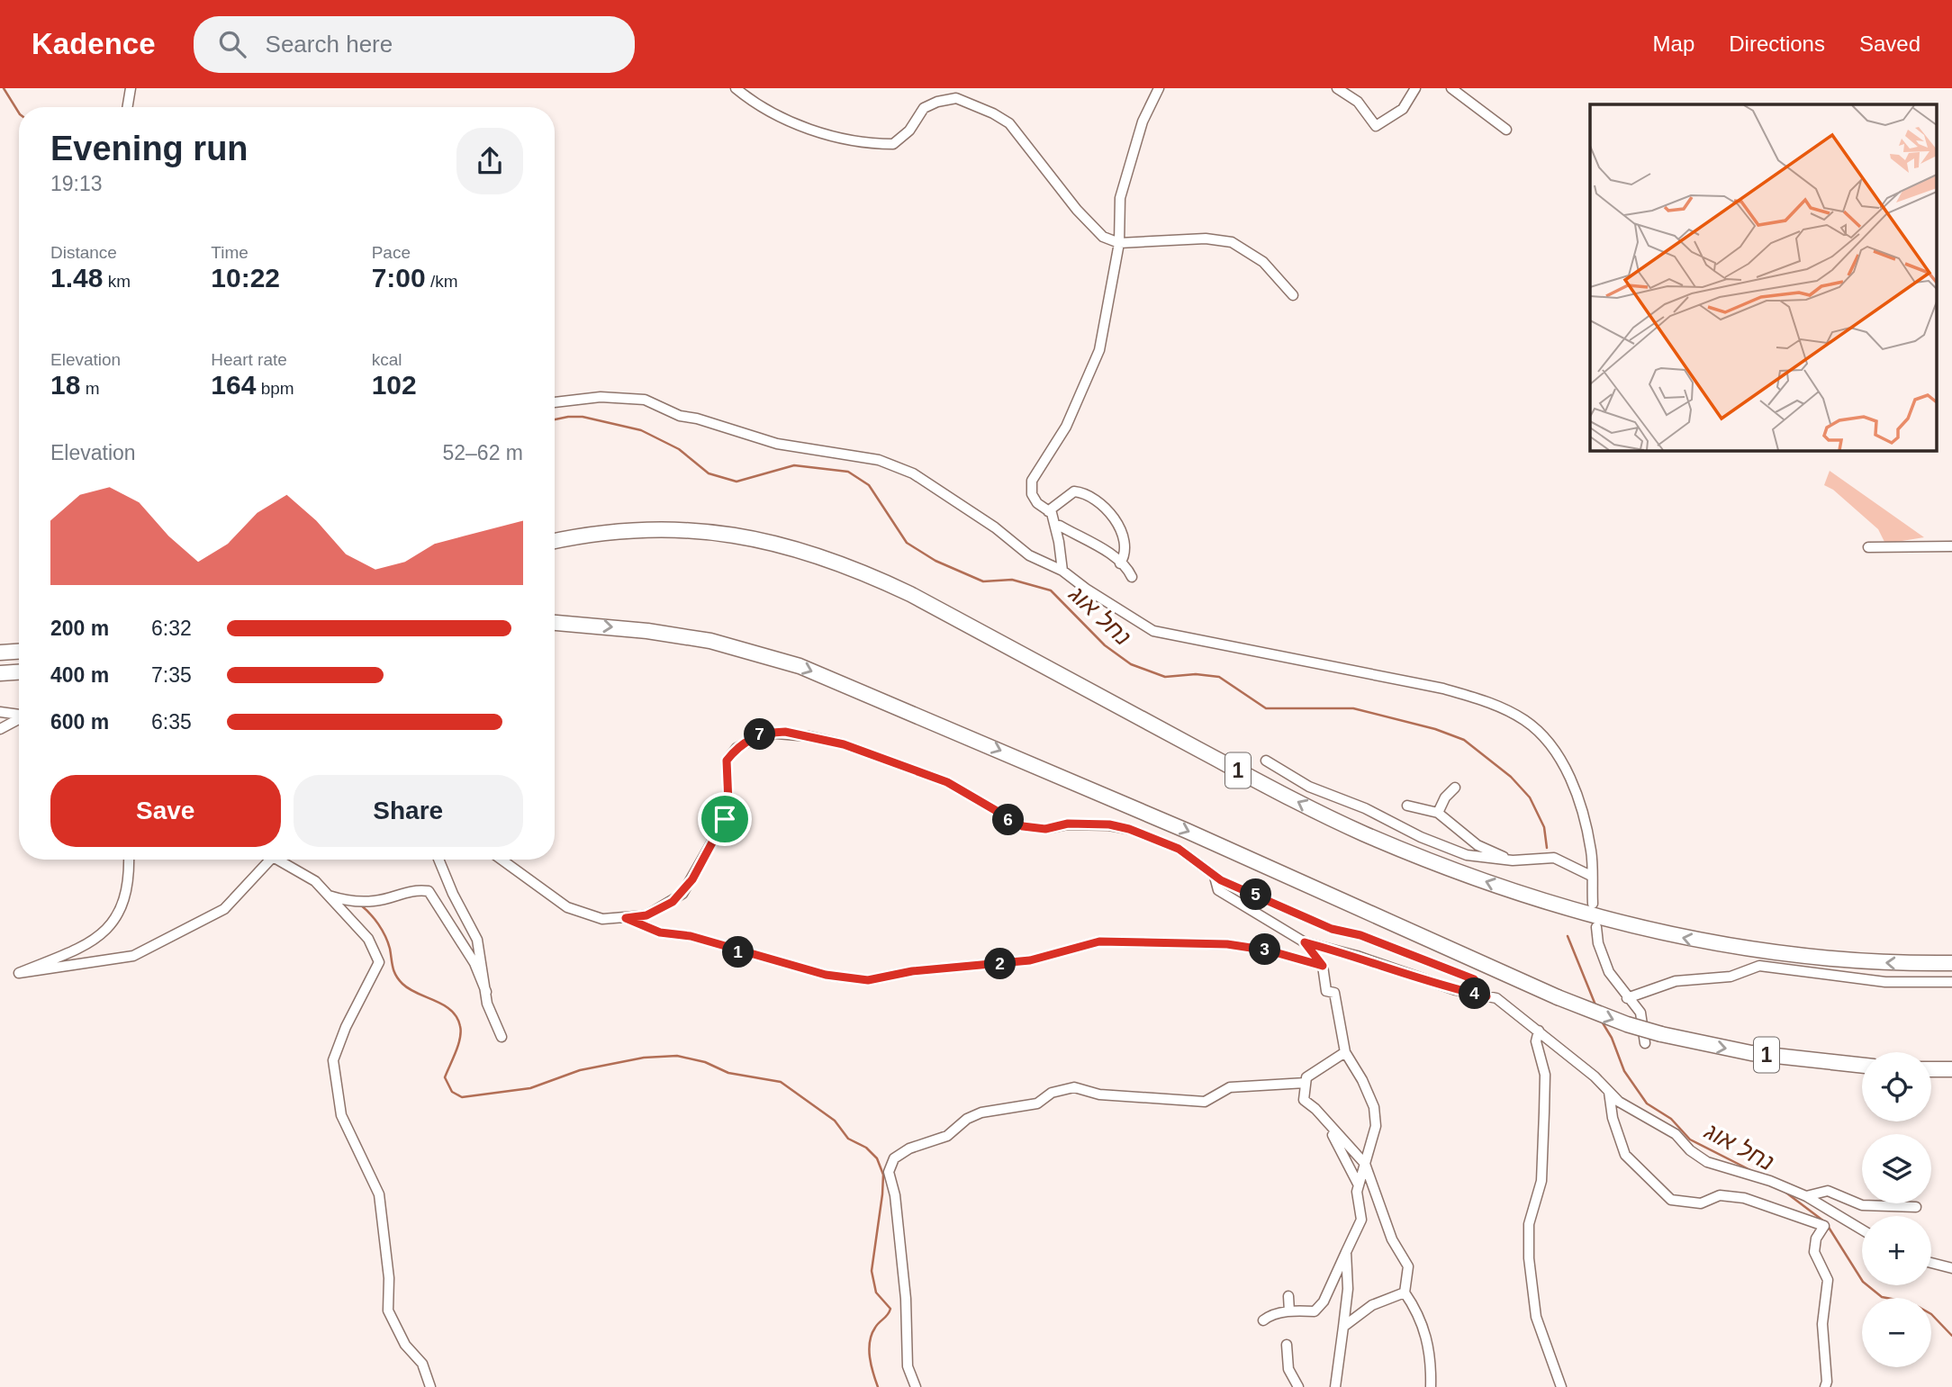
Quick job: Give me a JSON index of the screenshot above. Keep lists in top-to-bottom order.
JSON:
{
  "streets": {
    "highway": ["1"]
  },
  "water": ["נחל אוג"],
  "page": {
    "header": "Kadence",
    "search": "Search here",
    "nav": ["Map", "Directions", "Saved"],
    "heading": ["Evening run", "19:13"],
    "stats": [
      ["Distance", "1.48 km"],
      ["Time", "10:22"],
      ["Pace", "7:00 /km"],
      ["Elevation", "18 m"],
      ["Heart rate", "164 bpm"],
      ["kcal", "102"]
    ],
    "chart": ["Elevation", "52–62 m"],
    "list": [
      {
        "name": "200 m",
        "note": "6:32"
      },
      {
        "name": "400 m",
        "note": "7:35"
      },
      {
        "name": "600 m",
        "note": "6:35"
      }
    ],
    "pins": [
      "7",
      "6",
      "5",
      "3",
      "1",
      "2",
      "4"
    ],
    "buttons": ["Save", "Share"],
    "map_buttons": ["+", "−"]
  }
}
